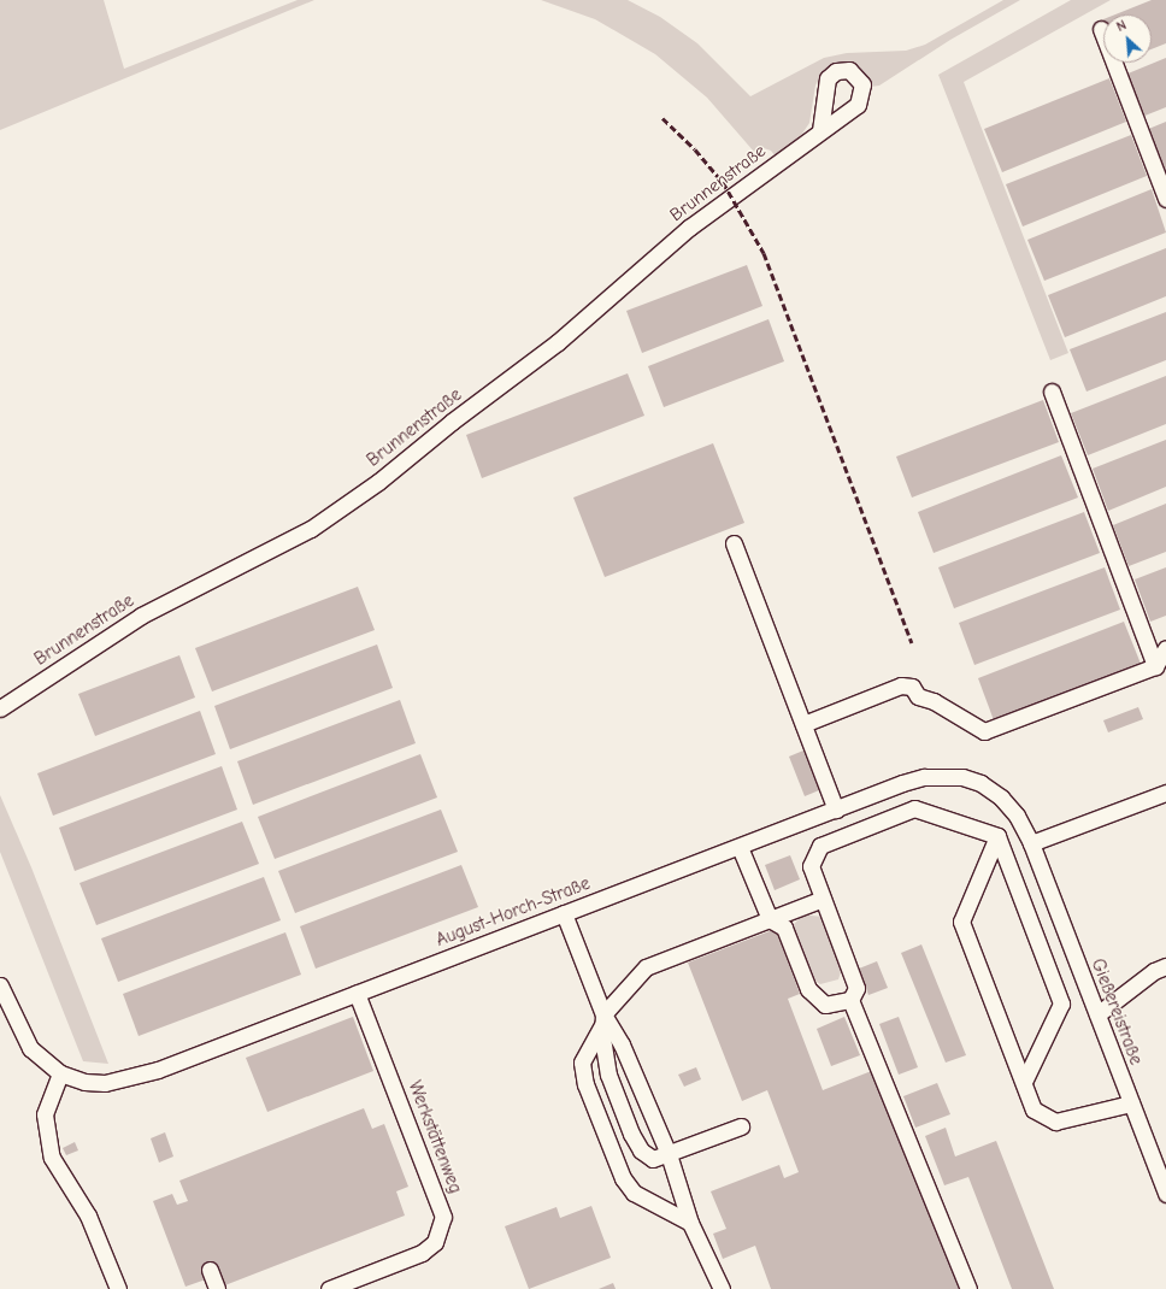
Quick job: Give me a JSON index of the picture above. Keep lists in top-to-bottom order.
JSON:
{
  "streets": {
    "street": [
      "Brunnenstraße",
      "August-Horch-Straße",
      "Gießereistraße",
      "Werkstättenweg"
    ]
  },
  "crossings": [
    ["August-Horch-Straße", "Gießereistraße"],
    ["August-Horch-Straße", "Werkstättenweg"]
  ],
  "north": "top left"
}
